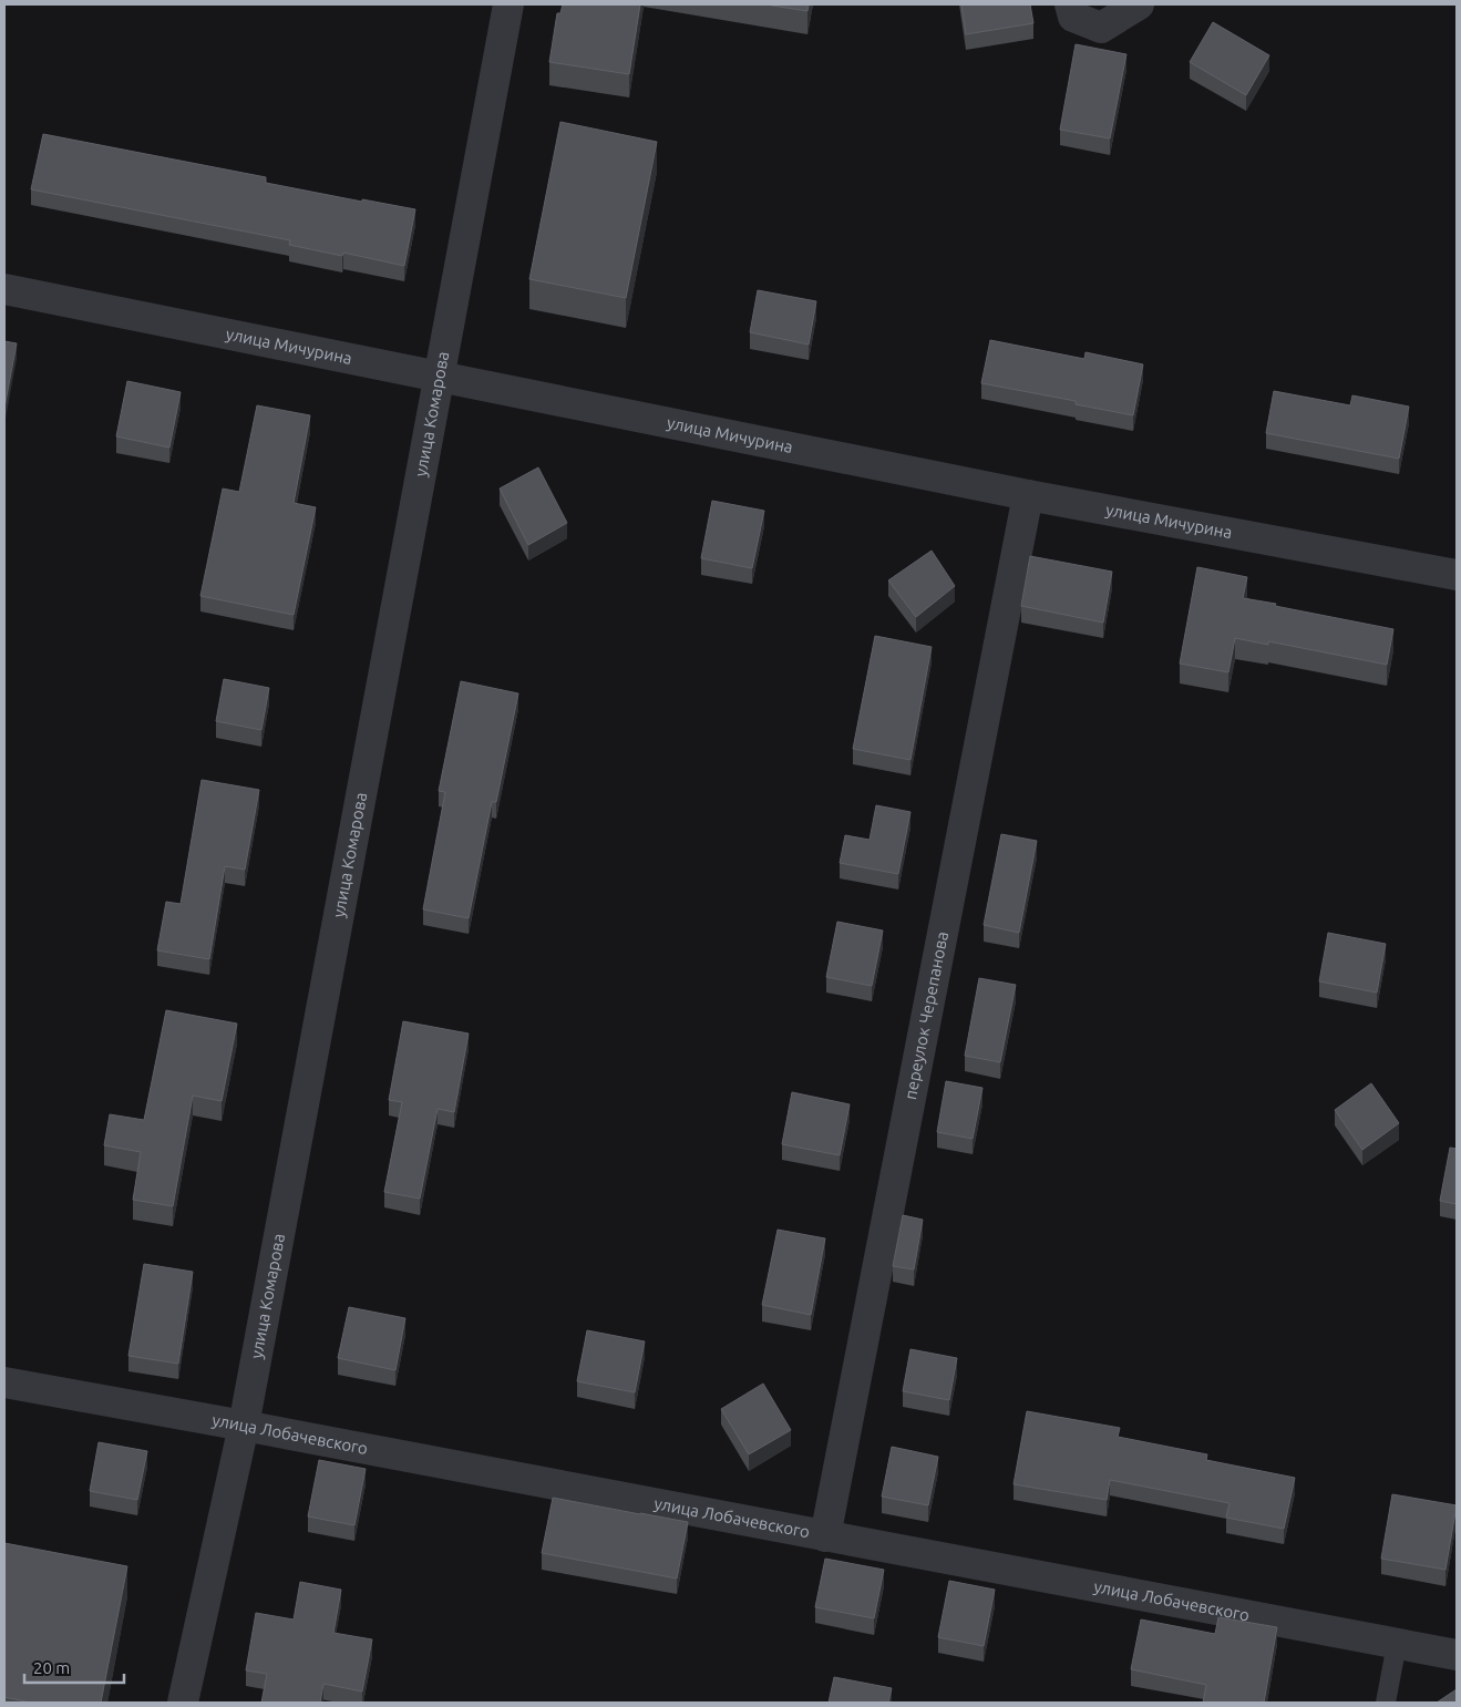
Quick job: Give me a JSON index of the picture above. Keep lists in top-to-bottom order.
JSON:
{
  "streets": {
    "street": [
      "улица Мичурина",
      "улица Комарова",
      "переулок Черепанова",
      "улица Лобачевского"
    ]
  },
  "crossings": [
    ["улица Мичурина", "улица Комарова"],
    ["улица Мичурина", "переулок Черепанова"],
    ["улица Комарова", "улица Лобачевского"],
    ["переулок Черепанова", "улица Лобачевского"]
  ],
  "scale_bar": "20 m"
}
